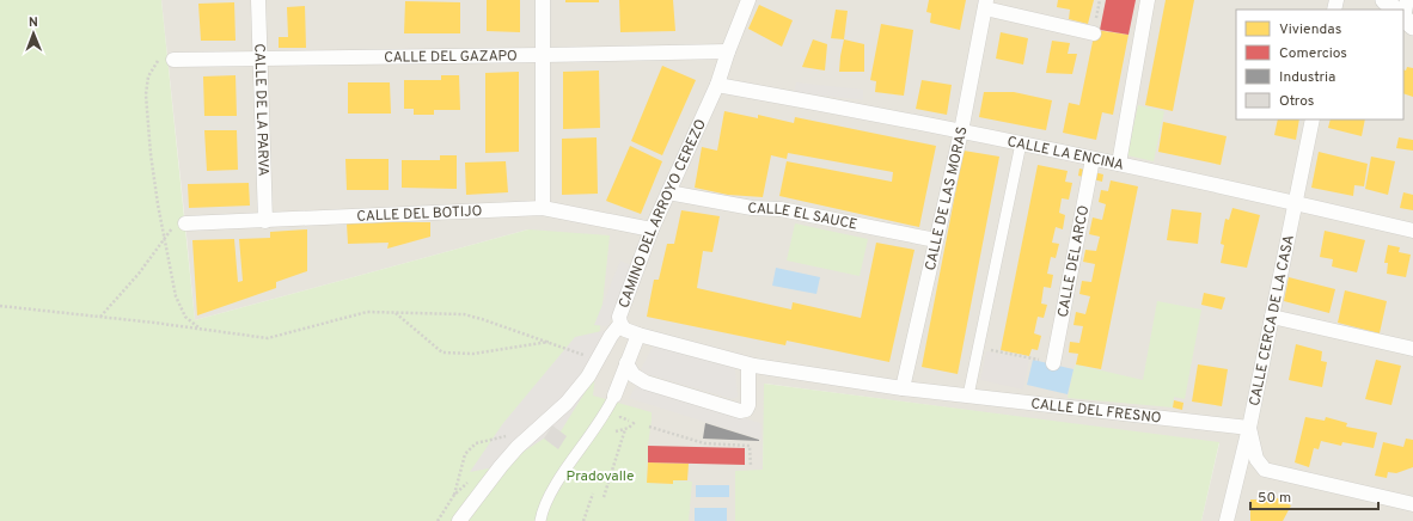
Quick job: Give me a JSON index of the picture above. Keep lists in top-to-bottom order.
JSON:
{
  "streets": {
    "street": [
      "CALLE DEL GAZAPO",
      "CALLE DE LA PARVA",
      "CALLE LA ENCINA",
      "CALLE DE LAS MORAS",
      "CALLE DEL BOTIJO",
      "CAMINO DEL ARROYO CEREZO",
      "CALLE EL SAUCE",
      "CALLE DEL ARCO",
      "CALLE CERCA DE LA CASA",
      "CALLE DEL FRESNO"
    ]
  },
  "crossings": [
    ["CALLE DEL GAZAPO", "CALLE DE LA PARVA"],
    ["CALLE DEL GAZAPO", "CAMINO DEL ARROYO CEREZO"],
    ["CALLE DE LA PARVA", "CALLE DEL BOTIJO"],
    ["CALLE LA ENCINA", "CALLE DE LAS MORAS"],
    ["CALLE LA ENCINA", "CAMINO DEL ARROYO CEREZO"],
    ["CALLE LA ENCINA", "CALLE DEL ARCO"],
    ["CALLE LA ENCINA", "CALLE CERCA DE LA CASA"],
    ["CALLE DE LAS MORAS", "CALLE EL SAUCE"],
    ["CALLE DE LAS MORAS", "CALLE DEL FRESNO"],
    ["CALLE DEL BOTIJO", "CAMINO DEL ARROYO CEREZO"],
    ["CAMINO DEL ARROYO CEREZO", "CALLE EL SAUCE"],
    ["CAMINO DEL ARROYO CEREZO", "CALLE DEL FRESNO"],
    ["CALLE CERCA DE LA CASA", "CALLE DEL FRESNO"]
  ],
  "parks": ["Pradovalle"],
  "legend": [
    "Viviendas",
    "Comercios",
    "Industria",
    "Otros"
  ],
  "scale_bar": "50 m",
  "north": "top"
}
